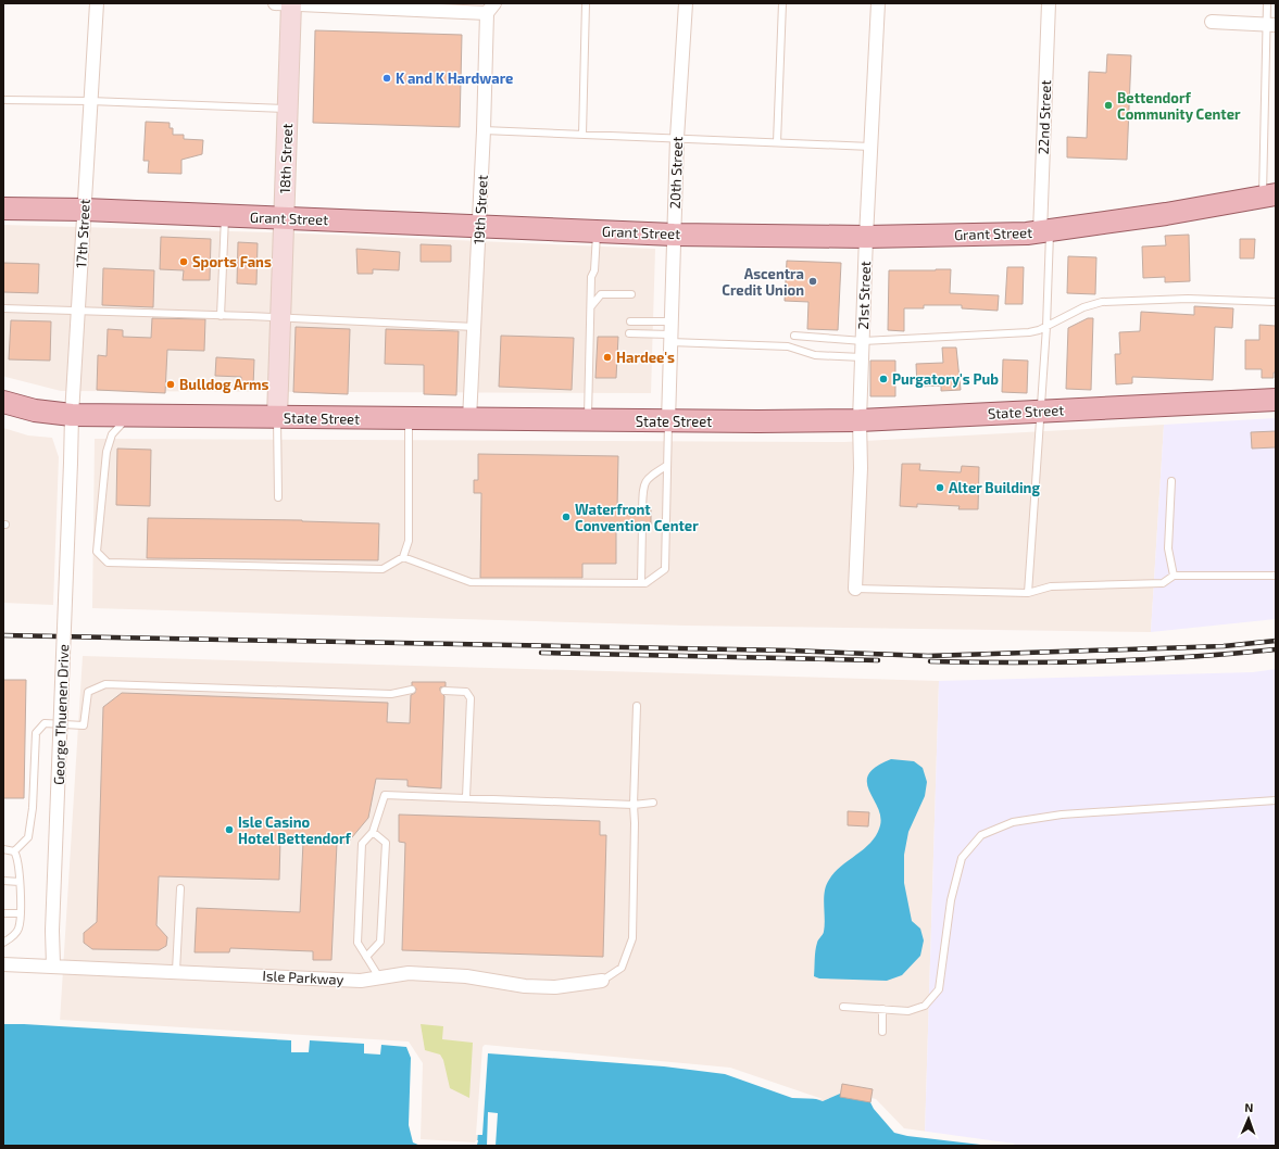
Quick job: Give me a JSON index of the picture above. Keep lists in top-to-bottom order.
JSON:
{
  "streets": {
    "main road": ["Grant Street", "State Street"],
    "street": [
      "22nd Street",
      "18th Street",
      "20th Street",
      "19th Street",
      "17th Street",
      "21st Street",
      "George Thuenen Drive",
      "Isle Parkway"
    ]
  },
  "crossings": [
    ["22nd Street", "Grant Street"],
    ["18th Street", "Grant Street"],
    ["18th Street", "State Street"],
    ["20th Street", "Grant Street"],
    ["20th Street", "State Street"],
    ["19th Street", "Grant Street"],
    ["19th Street", "State Street"],
    ["Grant Street", "17th Street"],
    ["Grant Street", "21st Street"],
    ["17th Street", "State Street"],
    ["17th Street", "George Thuenen Drive"],
    ["21st Street", "State Street"],
    ["George Thuenen Drive", "Isle Parkway"]
  ],
  "places": [
    "K and K Hardware",
    "Bettendorf Community Center",
    "Sports Fans",
    "Ascentra Credit Union",
    "Hardee's",
    "Purgatory's Pub",
    "Bulldog Arms",
    "Alter Building",
    "Waterfront Convention Center",
    "Isle Casino Hotel Bettendorf"
  ],
  "north": "top"
}
